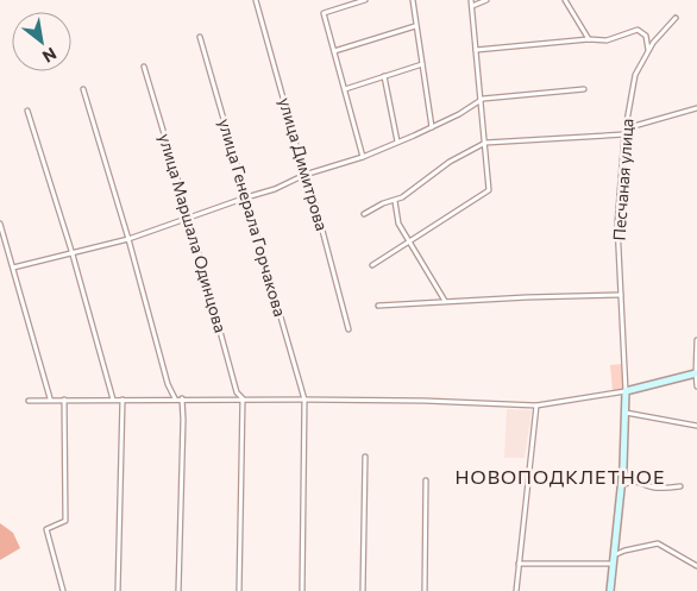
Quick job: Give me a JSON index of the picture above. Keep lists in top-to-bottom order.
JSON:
{
  "streets": {
    "street": [
      "улица Димитрова",
      "Песчаная улица",
      "улица Генерала Горчакова",
      "улица Маршала Одинцова"
    ]
  },
  "districts": ["НОВОПОДКЛЕТНОЕ"],
  "north": "bottom right"
}
